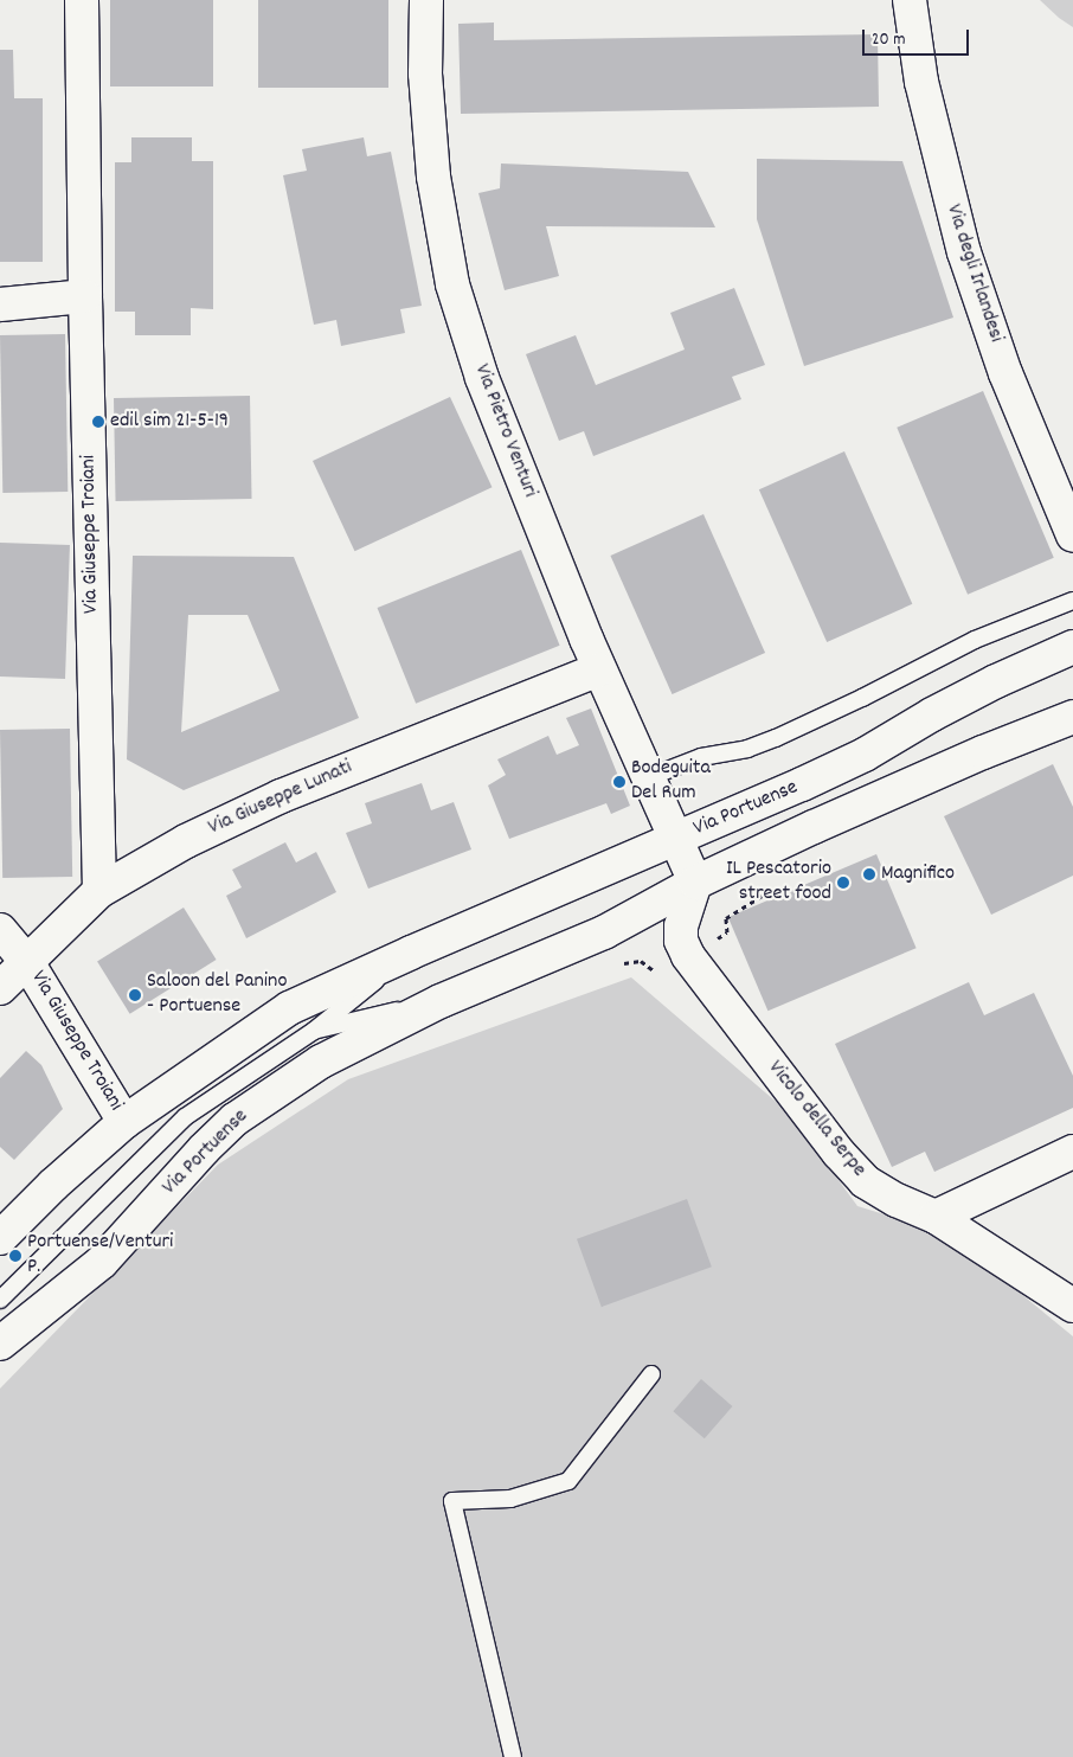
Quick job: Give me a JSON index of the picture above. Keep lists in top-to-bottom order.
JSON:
{
  "streets": {
    "street": [
      "Via degli Irlandesi",
      "Via Pietro Venturi",
      "Via Giuseppe Troiani",
      "Via Giuseppe Lunati",
      "Via Portuense",
      "Vicolo della Serpe"
    ]
  },
  "crossings": [
    ["Via Pietro Venturi", "Via Giuseppe Lunati"],
    ["Via Pietro Venturi", "Via Portuense"],
    ["Via Pietro Venturi", "Vicolo della Serpe"],
    ["Via Giuseppe Troiani", "Via Giuseppe Lunati"],
    ["Via Giuseppe Troiani", "Via Portuense"],
    ["Via Portuense", "Vicolo della Serpe"]
  ],
  "places": [
    "edil sim 21-5-19",
    "Bodeguita Del Rum",
    "Magnifico",
    "IL Pescatorio street food",
    "Saloon del Panino - Portuense",
    "Portuense/Venturi P."
  ],
  "scale_bar": "20 m"
}
